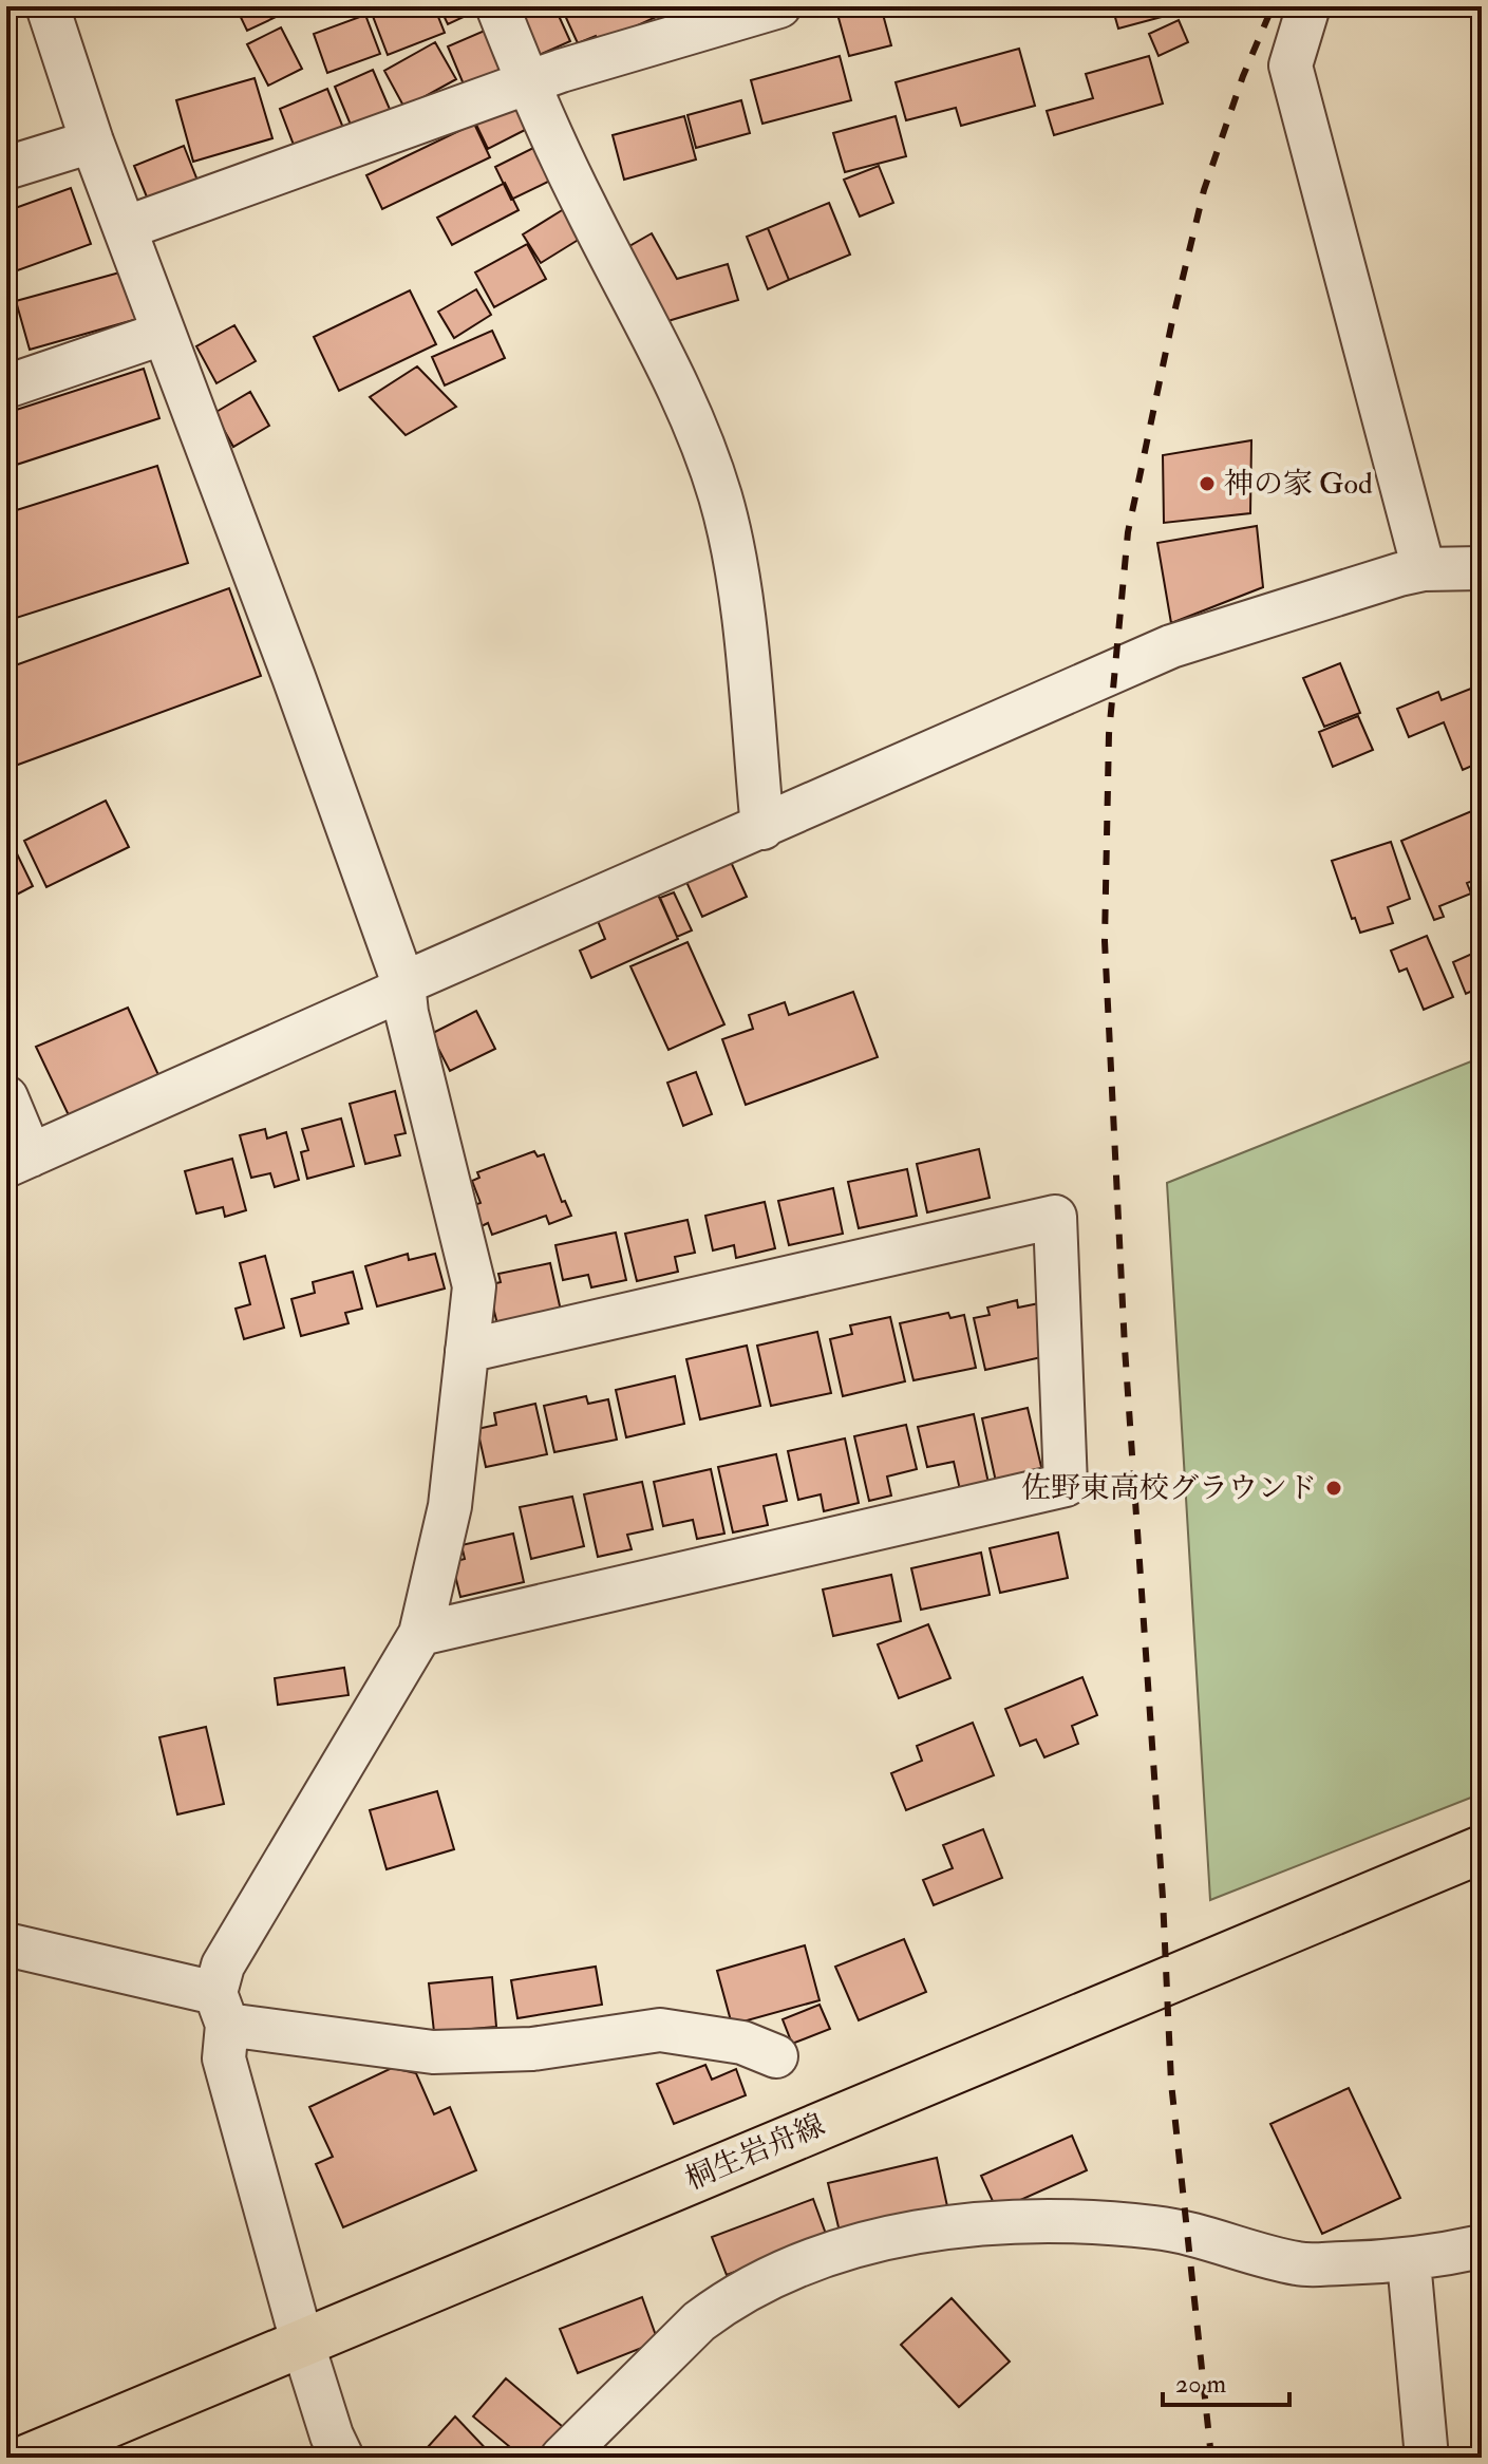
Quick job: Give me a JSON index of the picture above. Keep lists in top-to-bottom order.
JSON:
{
  "streets": {
    "main road": ["桐生岩舟線"]
  },
  "places": ["神の家 God", "佐野東高校グラウンド"],
  "scale_bar": "20 m"
}
